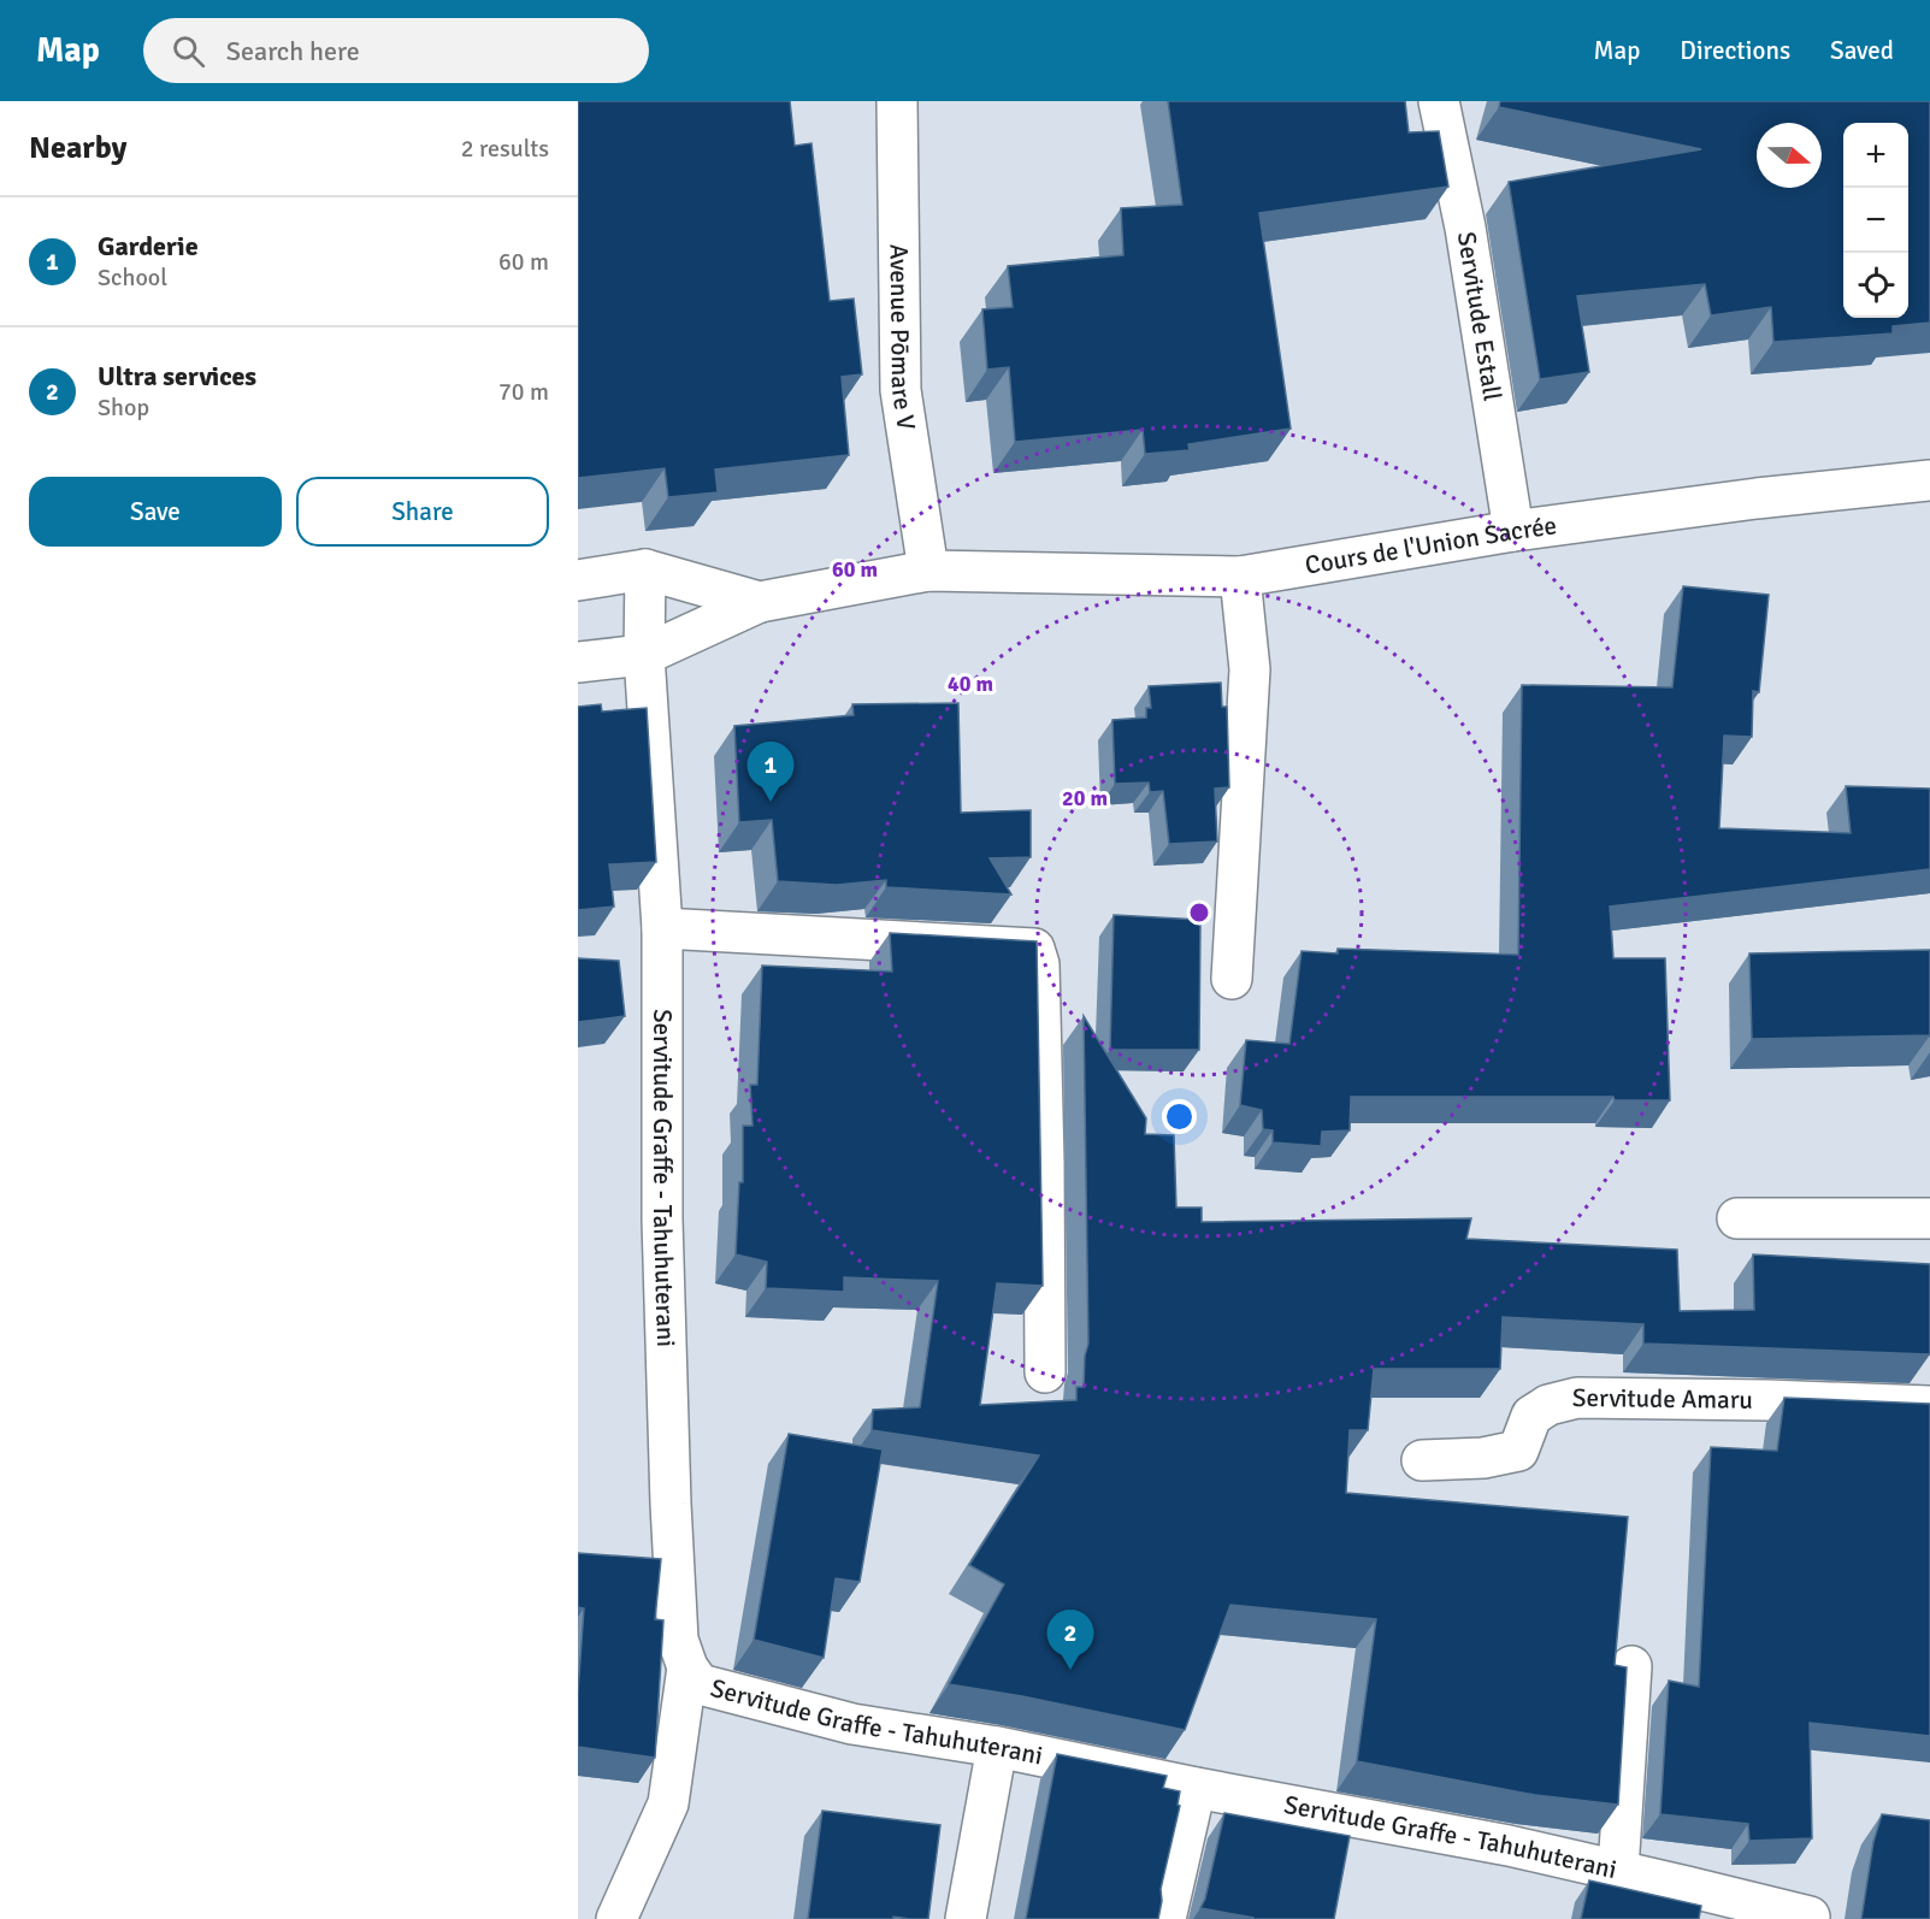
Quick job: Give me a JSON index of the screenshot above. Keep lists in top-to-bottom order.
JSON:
{
  "streets": {
    "street": [
      "Servitude Estall",
      "Avenue Pōmare V",
      "Cours de l'Union Sacrée",
      "Servitude Graffe - Tahuhuterani",
      "Servitude Amaru"
    ]
  },
  "crossings": [
    ["Servitude Estall", "Cours de l'Union Sacrée"],
    ["Avenue Pōmare V", "Cours de l'Union Sacrée"]
  ],
  "north": "right",
  "page": {
    "header": "Map",
    "search": "Search here",
    "nav": ["Map", "Directions", "Saved"],
    "heading": ["Nearby", "2 results"],
    "map_buttons": ["+", "−"],
    "list": [
      {
        "mark": "1",
        "name": "Garderie",
        "note": "School",
        "value": "60 m"
      },
      {
        "mark": "2",
        "name": "Ultra services",
        "note": "Shop",
        "value": "70 m"
      }
    ],
    "buttons": ["Save", "Share"],
    "pins": ["1", "2"]
  },
  "rings": ["60 m", "40 m", "20 m"]
}
